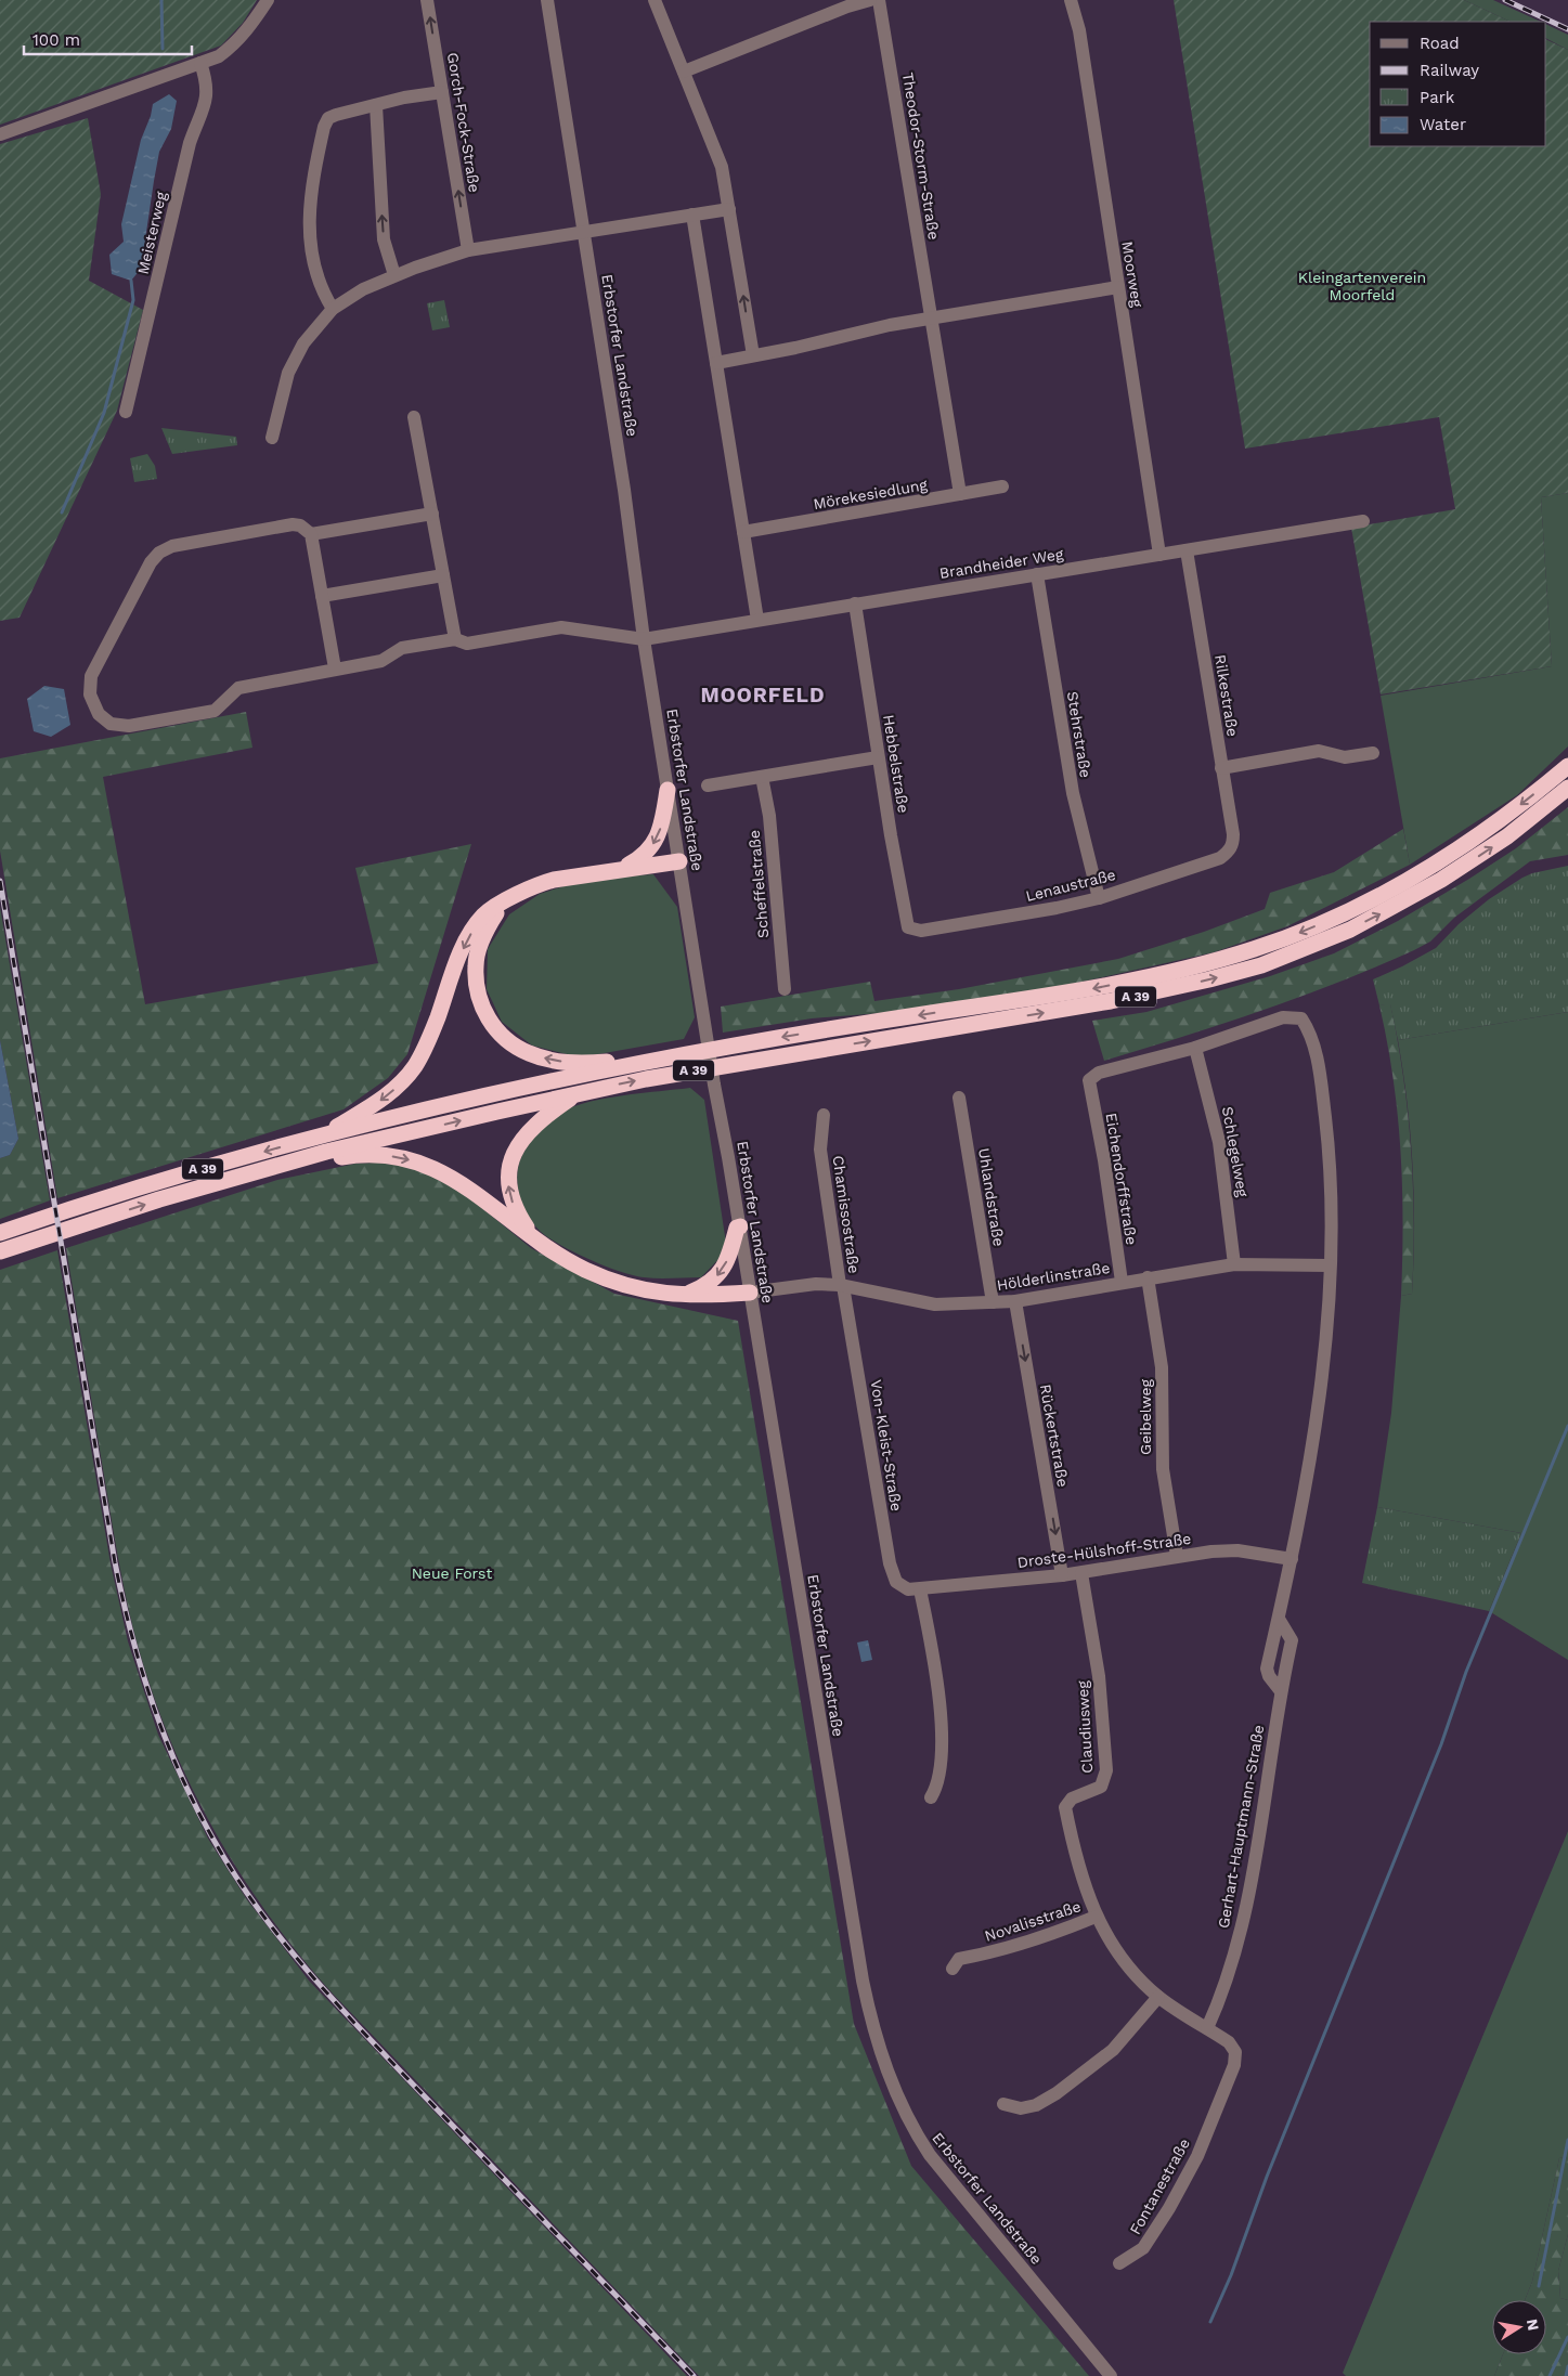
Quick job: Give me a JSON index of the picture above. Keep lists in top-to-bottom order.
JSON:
{
  "streets": {
    "highway": ["A 39"],
    "street": [
      "Gorch-Fock-Straße",
      "Theodor-Storm-Straße",
      "Meisterweg",
      "Moorweg",
      "Erbstorfer Landstraße",
      "Mörekesiedlung",
      "Brandheider Weg",
      "Rilkestraße",
      "Stehrstraße",
      "Hebbelstraße",
      "Scheffelstraße",
      "Lenaustraße",
      "Schlegelweg",
      "Eichendorffstraße",
      "Uhlandstraße",
      "Chamissostraße",
      "Hölderlinstraße",
      "Geibelweg",
      "Rückertstraße",
      "Von-Kleist-Straße",
      "Droste-Hülshoff-Straße",
      "Claudiusweg",
      "Gerhart-Hauptmann-Straße",
      "Novalisstraße",
      "Fontanestraße"
    ]
  },
  "crossings": [
    ["Theodor-Storm-Straße", "Mörekesiedlung"],
    ["Moorweg", "Brandheider Weg"],
    ["Erbstorfer Landstraße", "Brandheider Weg"],
    ["Erbstorfer Landstraße", "Hölderlinstraße"],
    ["Brandheider Weg", "Rilkestraße"],
    ["Brandheider Weg", "Stehrstraße"],
    ["Brandheider Weg", "Hebbelstraße"],
    ["Rilkestraße", "Lenaustraße"],
    ["Stehrstraße", "Lenaustraße"],
    ["Hebbelstraße", "Lenaustraße"],
    ["Schlegelweg", "Hölderlinstraße"],
    ["Schlegelweg", "Gerhart-Hauptmann-Straße"],
    ["Eichendorffstraße", "Hölderlinstraße"],
    ["Eichendorffstraße", "Gerhart-Hauptmann-Straße"],
    ["Uhlandstraße", "Hölderlinstraße"],
    ["Chamissostraße", "Hölderlinstraße"],
    ["Chamissostraße", "Von-Kleist-Straße"],
    ["Hölderlinstraße", "Geibelweg"],
    ["Hölderlinstraße", "Rückertstraße"],
    ["Hölderlinstraße", "Von-Kleist-Straße"],
    ["Hölderlinstraße", "Gerhart-Hauptmann-Straße"],
    ["Geibelweg", "Droste-Hülshoff-Straße"],
    ["Rückertstraße", "Droste-Hülshoff-Straße"],
    ["Von-Kleist-Straße", "Droste-Hülshoff-Straße"],
    ["Droste-Hülshoff-Straße", "Claudiusweg"],
    ["Droste-Hülshoff-Straße", "Gerhart-Hauptmann-Straße"],
    ["Claudiusweg", "Gerhart-Hauptmann-Straße"],
    ["Claudiusweg", "Novalisstraße"],
    ["Claudiusweg", "Fontanestraße"]
  ],
  "one_way": ["Rückertstraße"],
  "districts": ["MOORFELD"],
  "parks": ["Kleingartenverein Moorfeld", "Neue Forst"],
  "legend": [
    "Road",
    "Railway",
    "Park",
    "Water"
  ],
  "scale_bar": "100 m",
  "north": "right"
}
